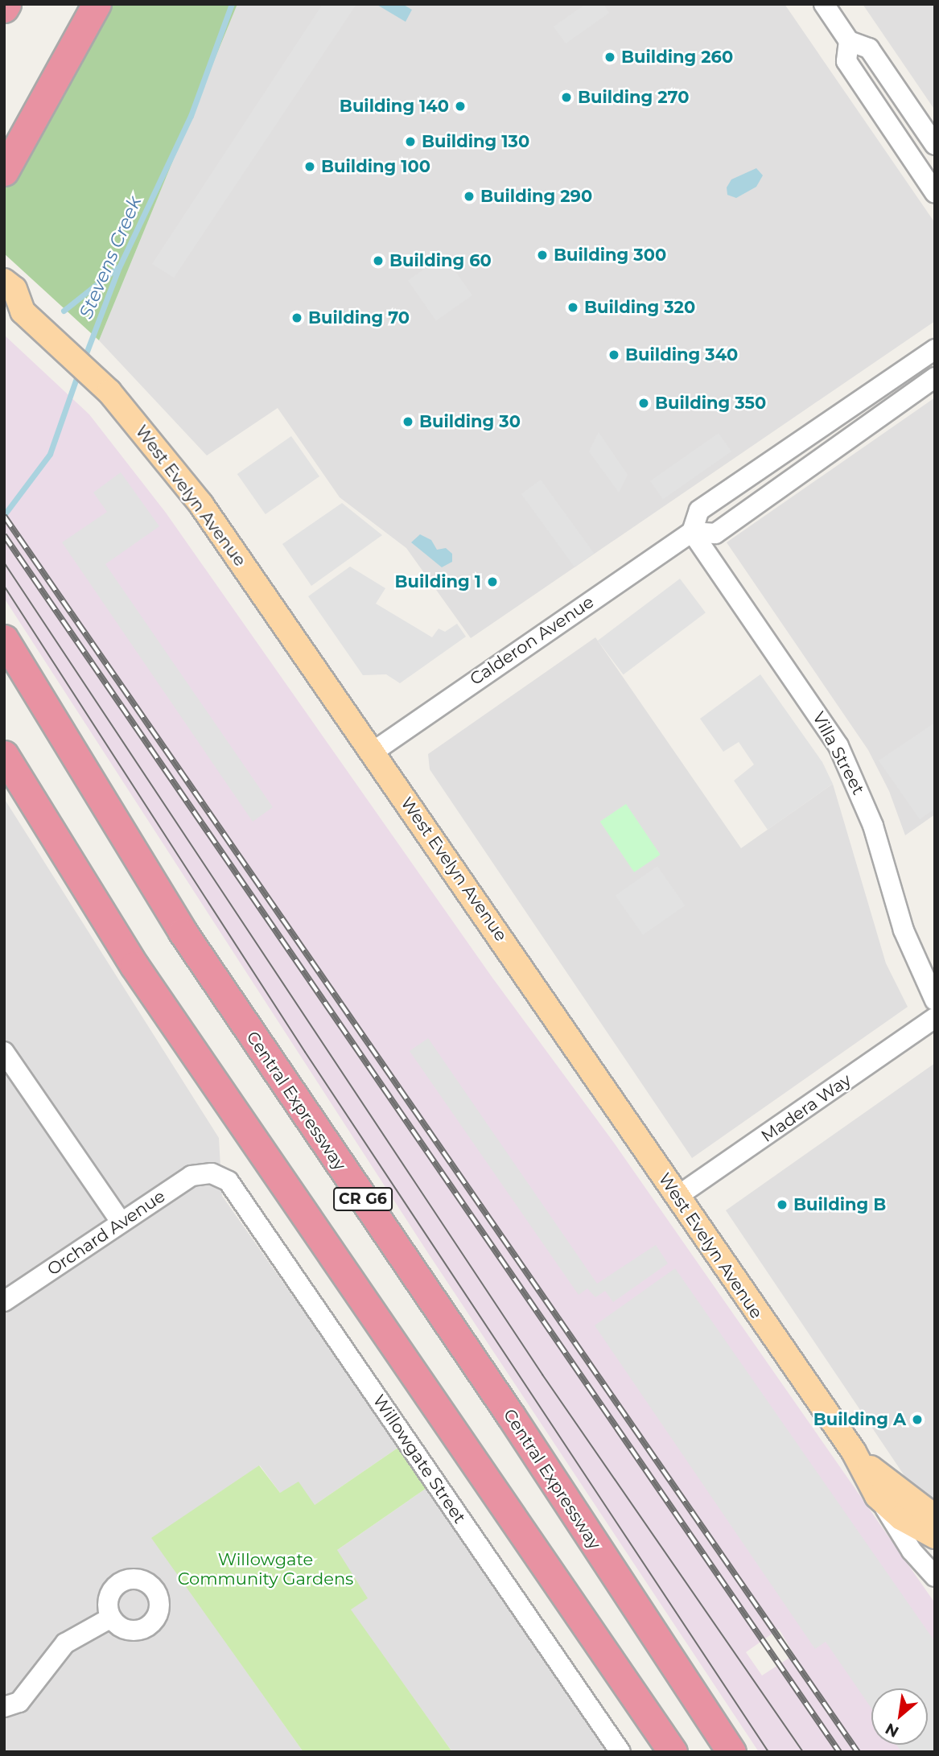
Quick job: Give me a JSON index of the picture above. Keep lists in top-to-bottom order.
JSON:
{
  "streets": {
    "highway": ["Central Expressway", "CR G6"],
    "main road": ["West Evelyn Avenue"],
    "street": [
      "Calderon Avenue",
      "Villa Street",
      "Madera Way",
      "Orchard Avenue",
      "Willowgate Street"
    ]
  },
  "crossings": [
    ["West Evelyn Avenue", "Calderon Avenue"],
    ["West Evelyn Avenue", "Madera Way"],
    ["Calderon Avenue", "Villa Street"],
    ["Orchard Avenue", "Willowgate Street"]
  ],
  "water": ["Stevens Creek"],
  "parks": ["Willowgate Community Gardens"],
  "places": [
    "Building 260",
    "Building 270",
    "Building 140",
    "Building 130",
    "Building 100",
    "Building 290",
    "Building 300",
    "Building 60",
    "Building 320",
    "Building 70",
    "Building 340",
    "Building 350",
    "Building 30",
    "Building 1",
    "Building B",
    "Building A"
  ],
  "north": "bottom left"
}
